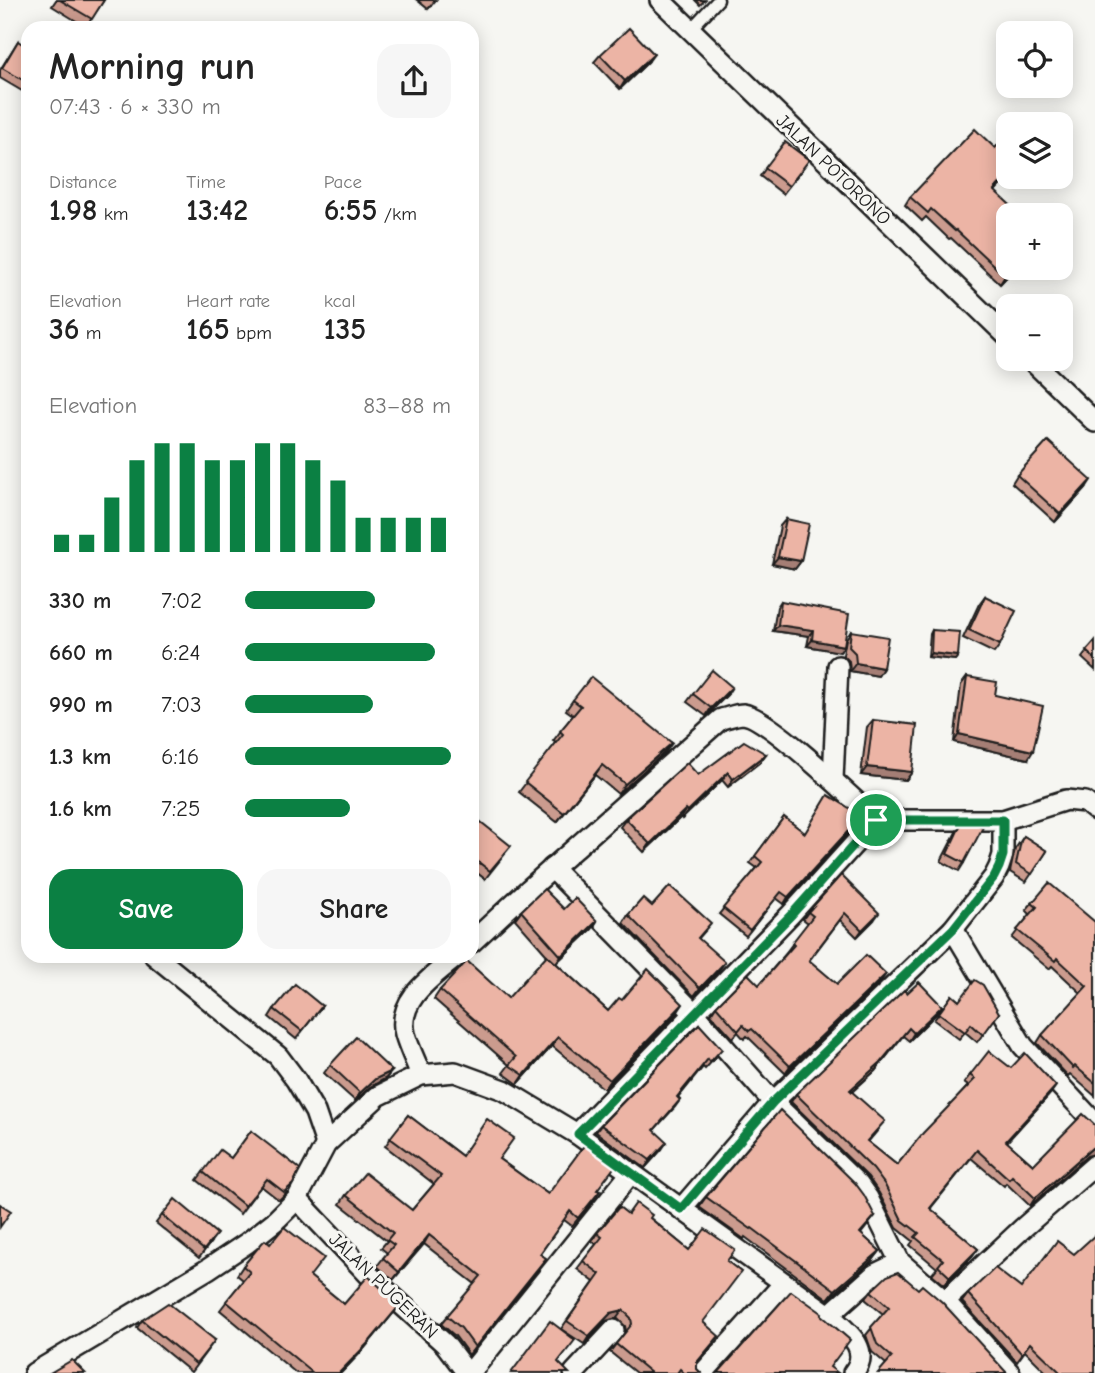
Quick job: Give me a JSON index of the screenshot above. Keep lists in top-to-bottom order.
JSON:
{
  "streets": {
    "street": ["JALAN POTORONO", "JALAN PUGERAN"]
  },
  "page": {
    "map_buttons": ["+", "−"],
    "heading": ["Morning run", "07:43 · 6 × 330 m"],
    "stats": [
      ["Distance", "1.98 km"],
      ["Time", "13:42"],
      ["Pace", "6:55 /km"],
      ["Elevation", "36 m"],
      ["Heart rate", "165 bpm"],
      ["kcal", "135"]
    ],
    "chart": ["Elevation", "83–88 m"],
    "list": [
      {
        "name": "330 m",
        "note": "7:02"
      },
      {
        "name": "660 m",
        "note": "6:24"
      },
      {
        "name": "990 m",
        "note": "7:03"
      },
      {
        "name": "1.3 km",
        "note": "6:16"
      },
      {
        "name": "1.6 km",
        "note": "7:25"
      }
    ],
    "buttons": ["Save", "Share"]
  }
}
